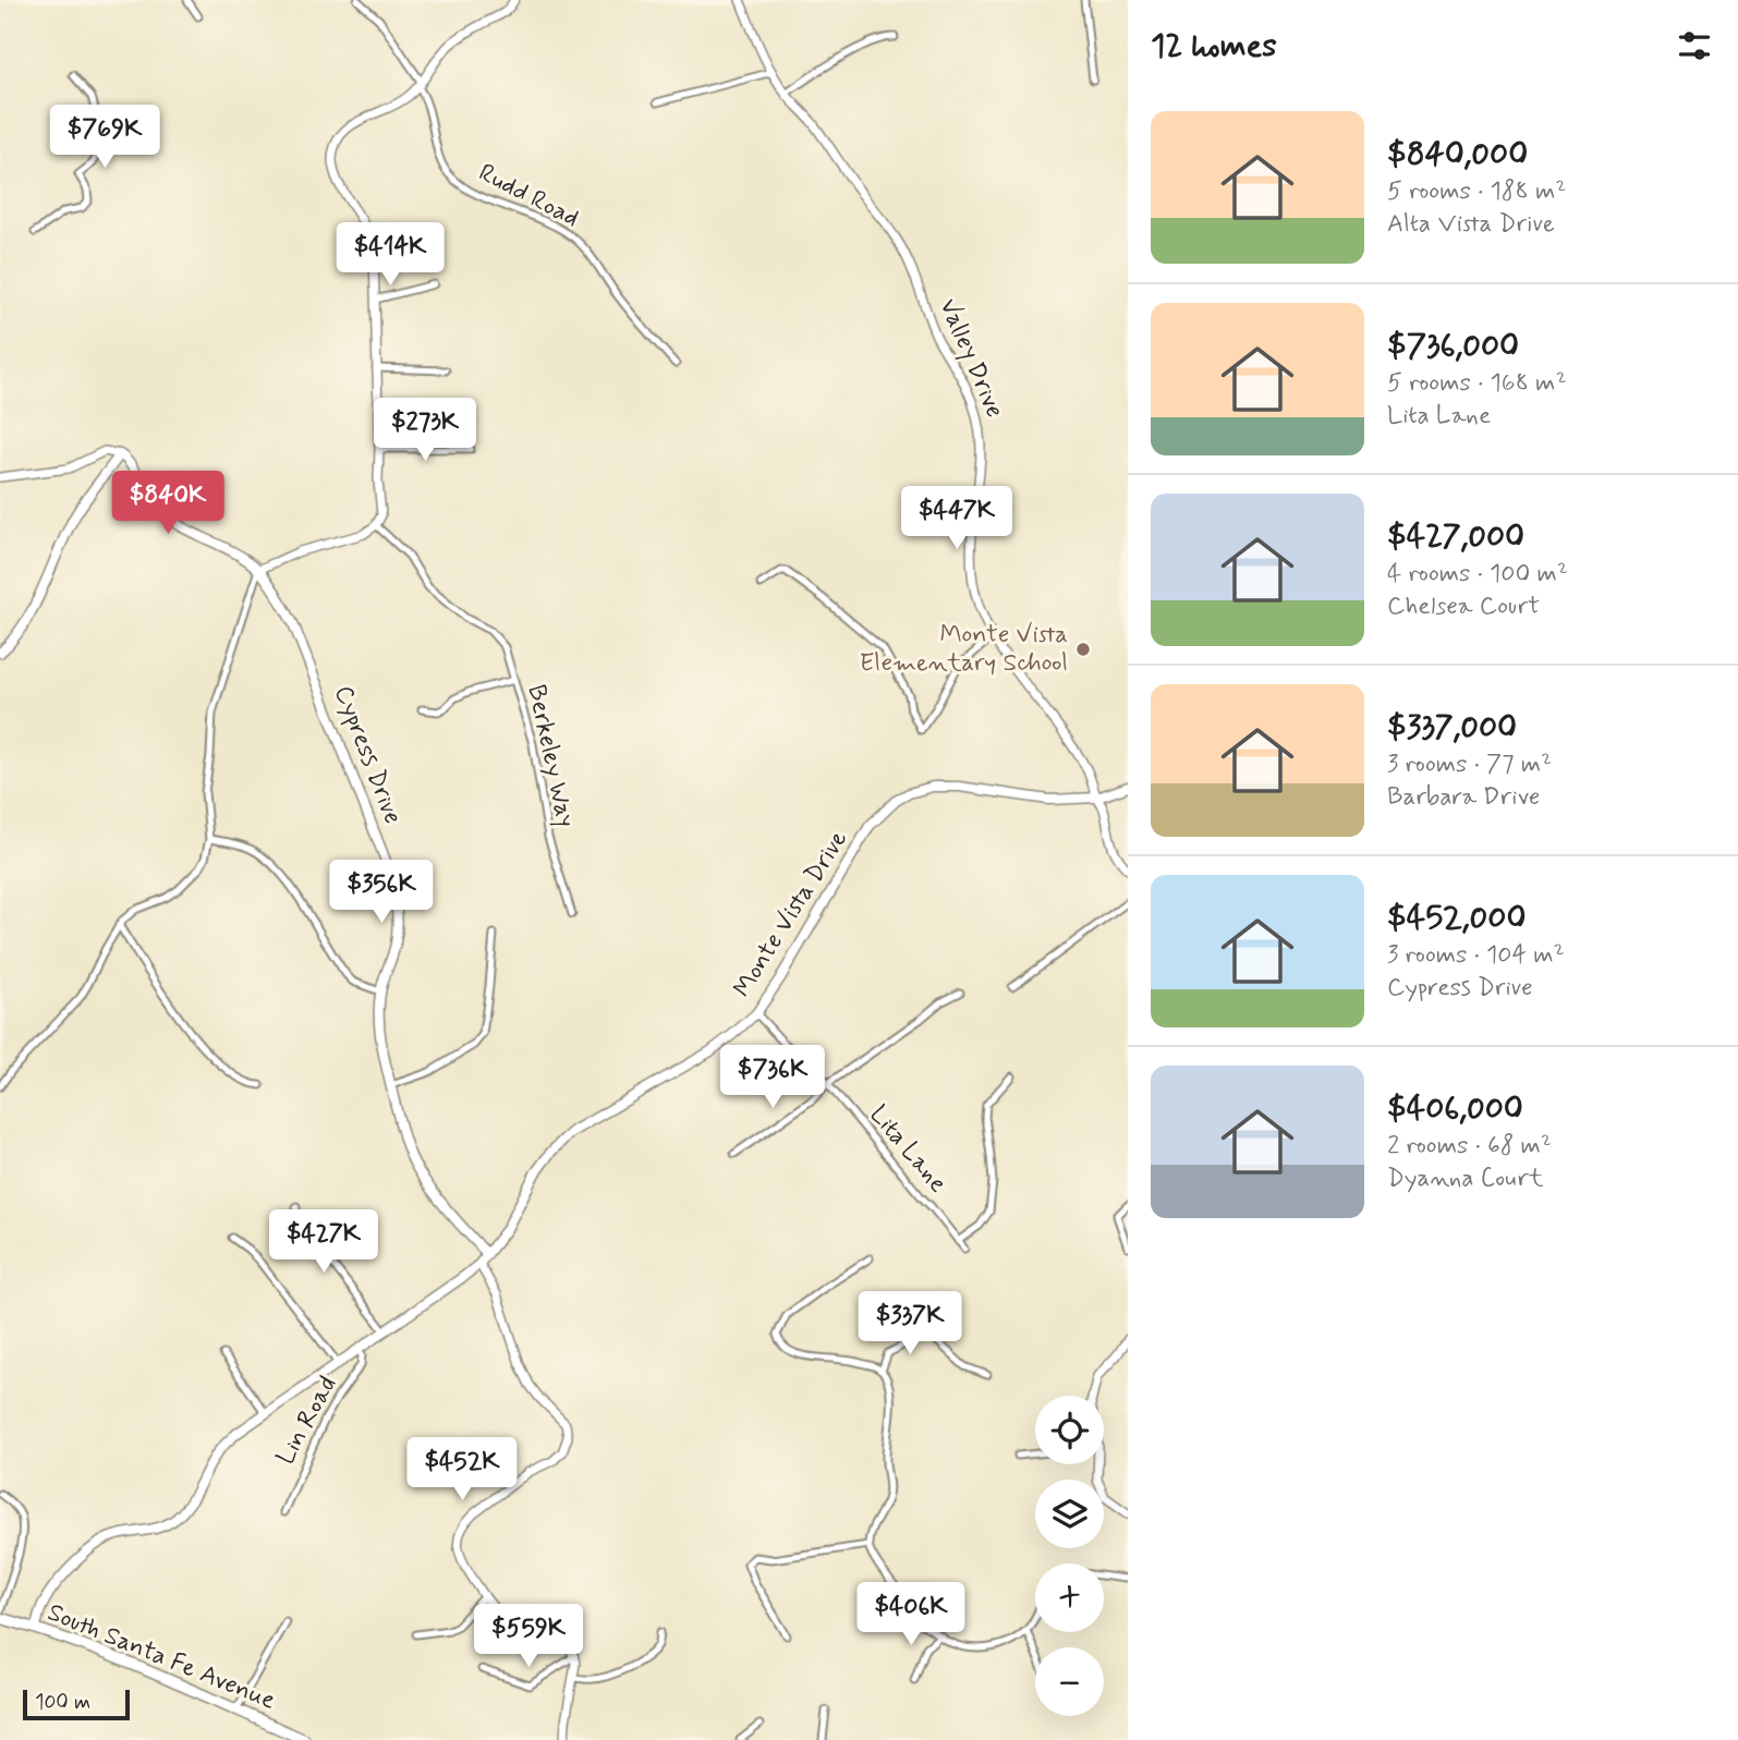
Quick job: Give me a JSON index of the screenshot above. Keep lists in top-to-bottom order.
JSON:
{
  "streets": {
    "main road": ["Cypress Drive", "Monte Vista Drive", "South Santa Fe Avenue"],
    "street": [
      "Rudd Road",
      "Valley Drive",
      "Berkeley Way",
      "Lita Lane",
      "Lin Road"
    ]
  },
  "crossings": [
    ["Valley Drive", "Monte Vista Drive"],
    ["Cypress Drive", "Monte Vista Drive"],
    ["Monte Vista Drive", "Lita Lane"],
    ["Monte Vista Drive", "Lin Road"],
    ["Monte Vista Drive", "South Santa Fe Avenue"]
  ],
  "places": ["Monte Vista Elementary School"],
  "scale_bar": "100 m",
  "page": {
    "heading": "12 homes",
    "list": [
      {
        "name": "$840,000",
        "note": "5 rooms · 188 m² · Alta Vista Drive"
      },
      {
        "name": "$736,000",
        "note": "5 rooms · 168 m² · Lita Lane"
      },
      {
        "name": "$427,000",
        "note": "4 rooms · 100 m² · Chelsea Court"
      },
      {
        "name": "$337,000",
        "note": "3 rooms · 77 m² · Barbara Drive"
      },
      {
        "name": "$452,000",
        "note": "3 rooms · 104 m² · Cypress Drive"
      },
      {
        "name": "$406,000",
        "note": "2 rooms · 68 m² · Dyanna Court"
      }
    ],
    "price": [
      "$769K",
      "$414K",
      "$273K",
      "$840K",
      "$447K",
      "$356K",
      "$736K",
      "$427K",
      "$337K",
      "$452K",
      "$406K",
      "$559K"
    ],
    "map_buttons": ["+", "−"],
    "scale": "100 m"
  }
}
